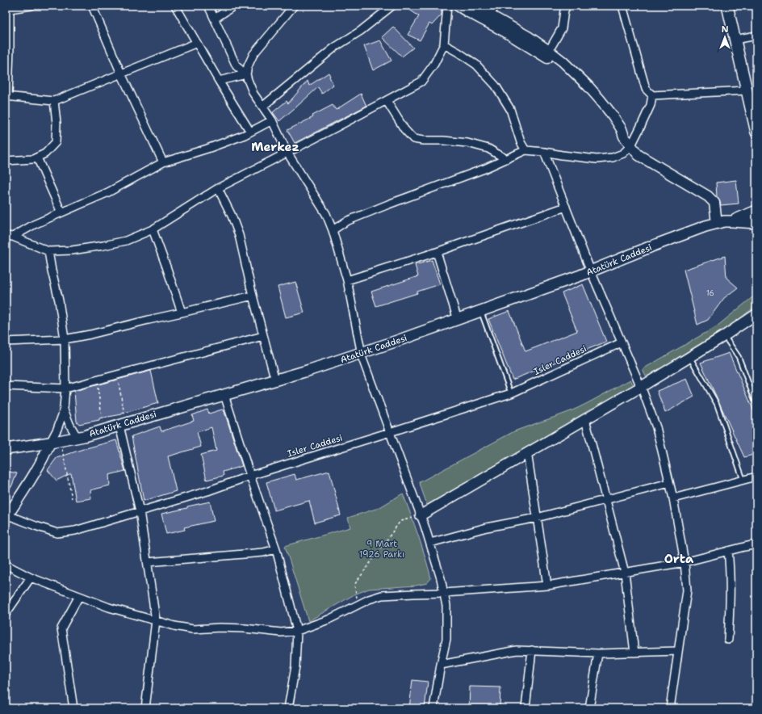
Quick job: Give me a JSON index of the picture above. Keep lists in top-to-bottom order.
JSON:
{
  "streets": {
    "main road": ["Atatürk Caddesi"],
    "street": ["Isler Caddesi"]
  },
  "districts": ["Merkez", "Orta"],
  "parks": ["9 Mart 1926 Parkı"],
  "house_numbers": ["16"],
  "north": "top"
}
